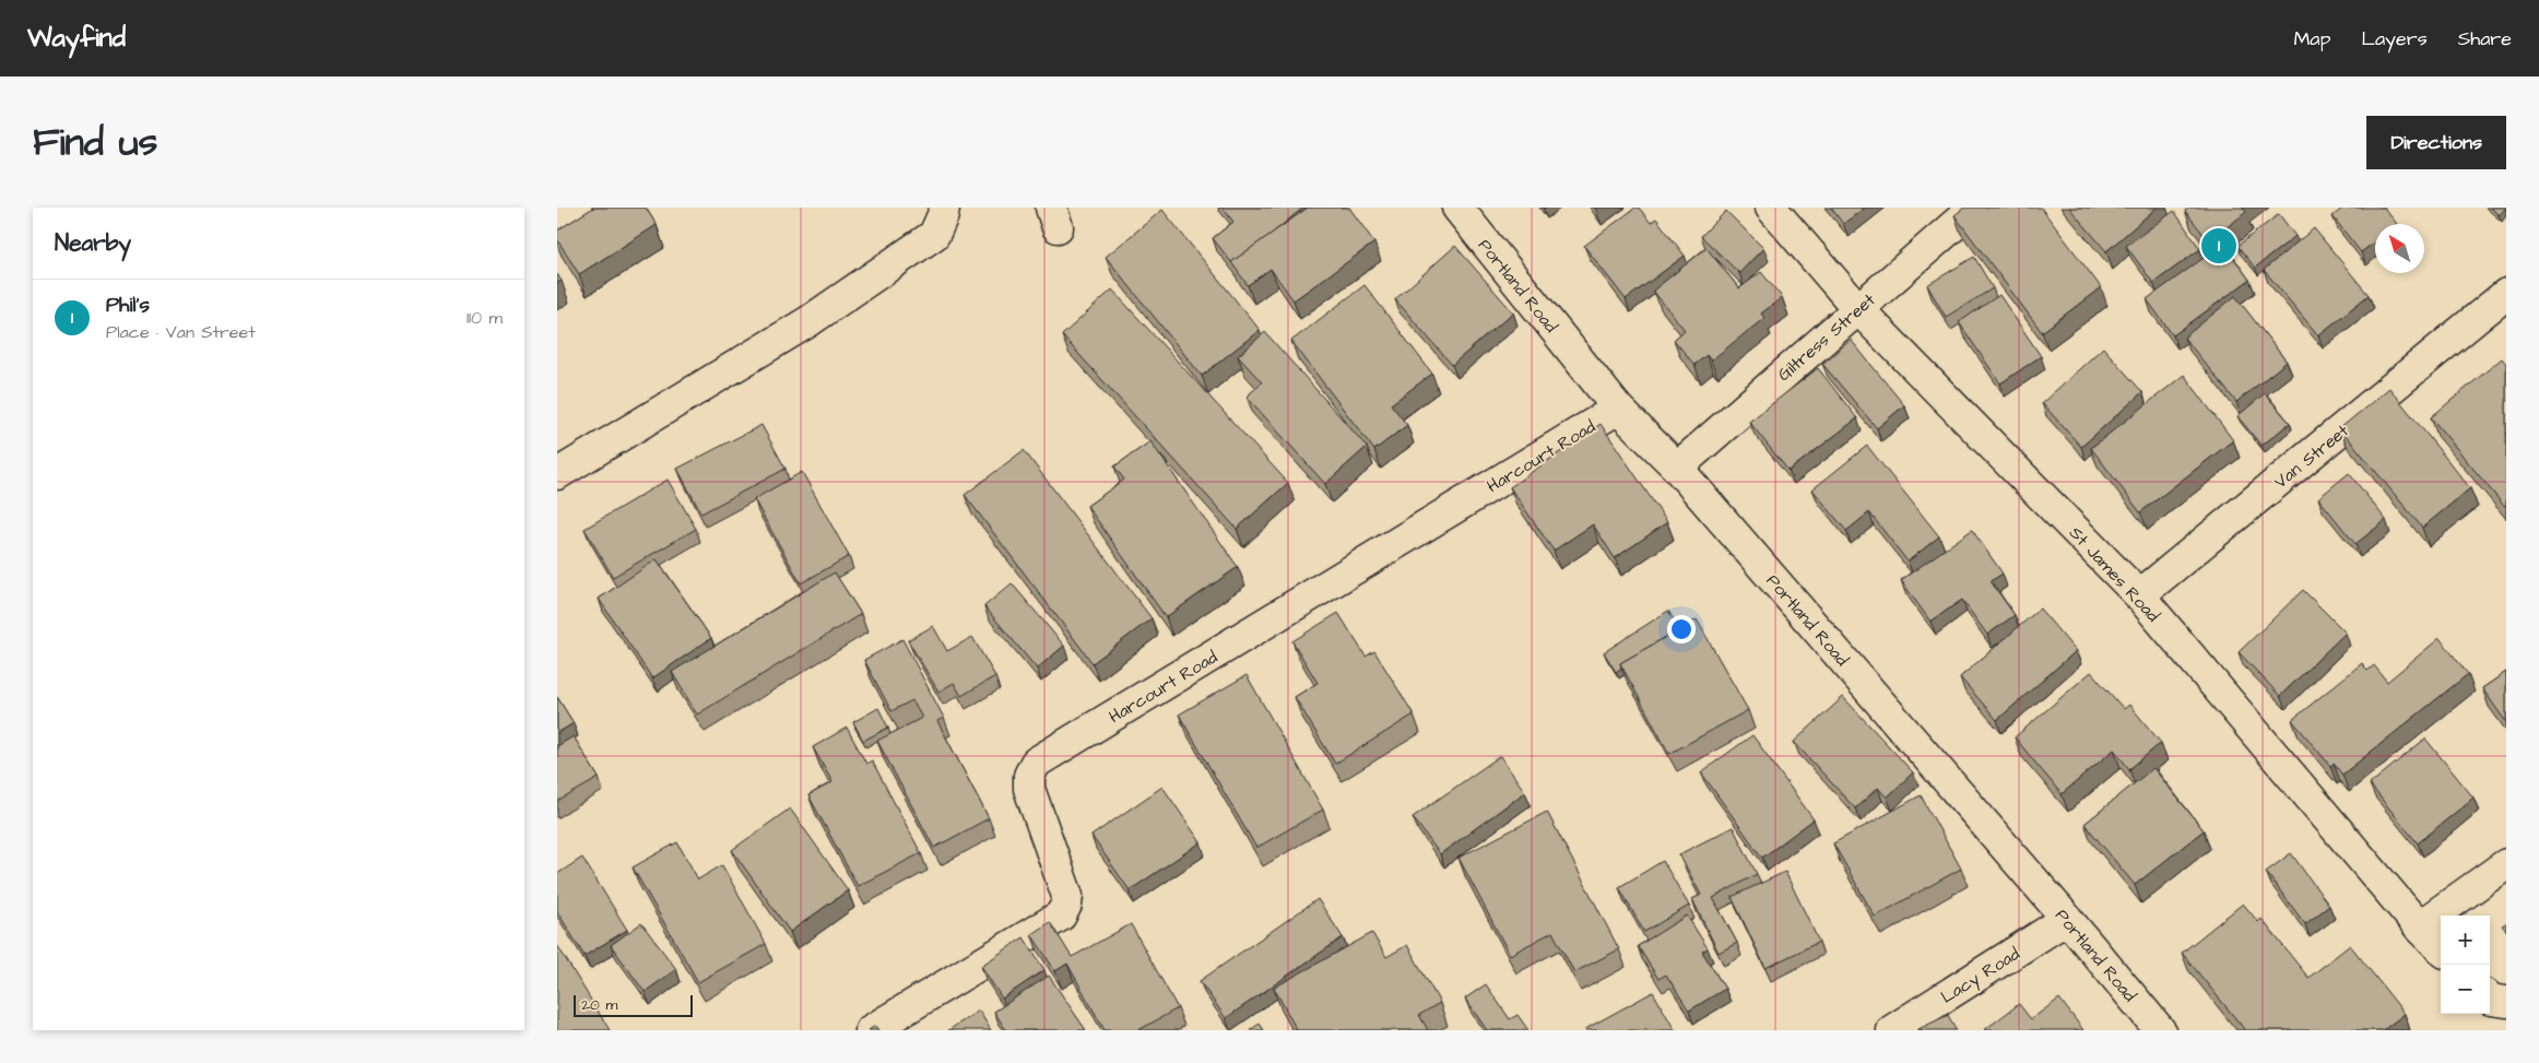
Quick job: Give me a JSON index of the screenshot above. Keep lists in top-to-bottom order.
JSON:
{
  "streets": {
    "street": [
      "Portland Road",
      "Giltress Street",
      "Harcourt Road",
      "Van Street",
      "St James Road",
      "Lacy Road"
    ]
  },
  "crossings": [
    ["Portland Road", "Giltress Street"],
    ["Portland Road", "Harcourt Road"],
    ["Portland Road", "Lacy Road"],
    ["Giltress Street", "St James Road"],
    ["Van Street", "St James Road"]
  ],
  "scale_bar": "20 m",
  "north": "top left",
  "page": {
    "header": "Wayfind",
    "nav": ["Map", "Layers", "Share"],
    "title": "Find us",
    "buttons": "Directions",
    "heading": "Nearby",
    "pins": "1",
    "list": [
      {
        "mark": "1",
        "name": "Phil's",
        "note": "Place · Van Street",
        "value": "110 m"
      }
    ],
    "map_buttons": ["+", "−"],
    "scale": "20 m"
  }
}
